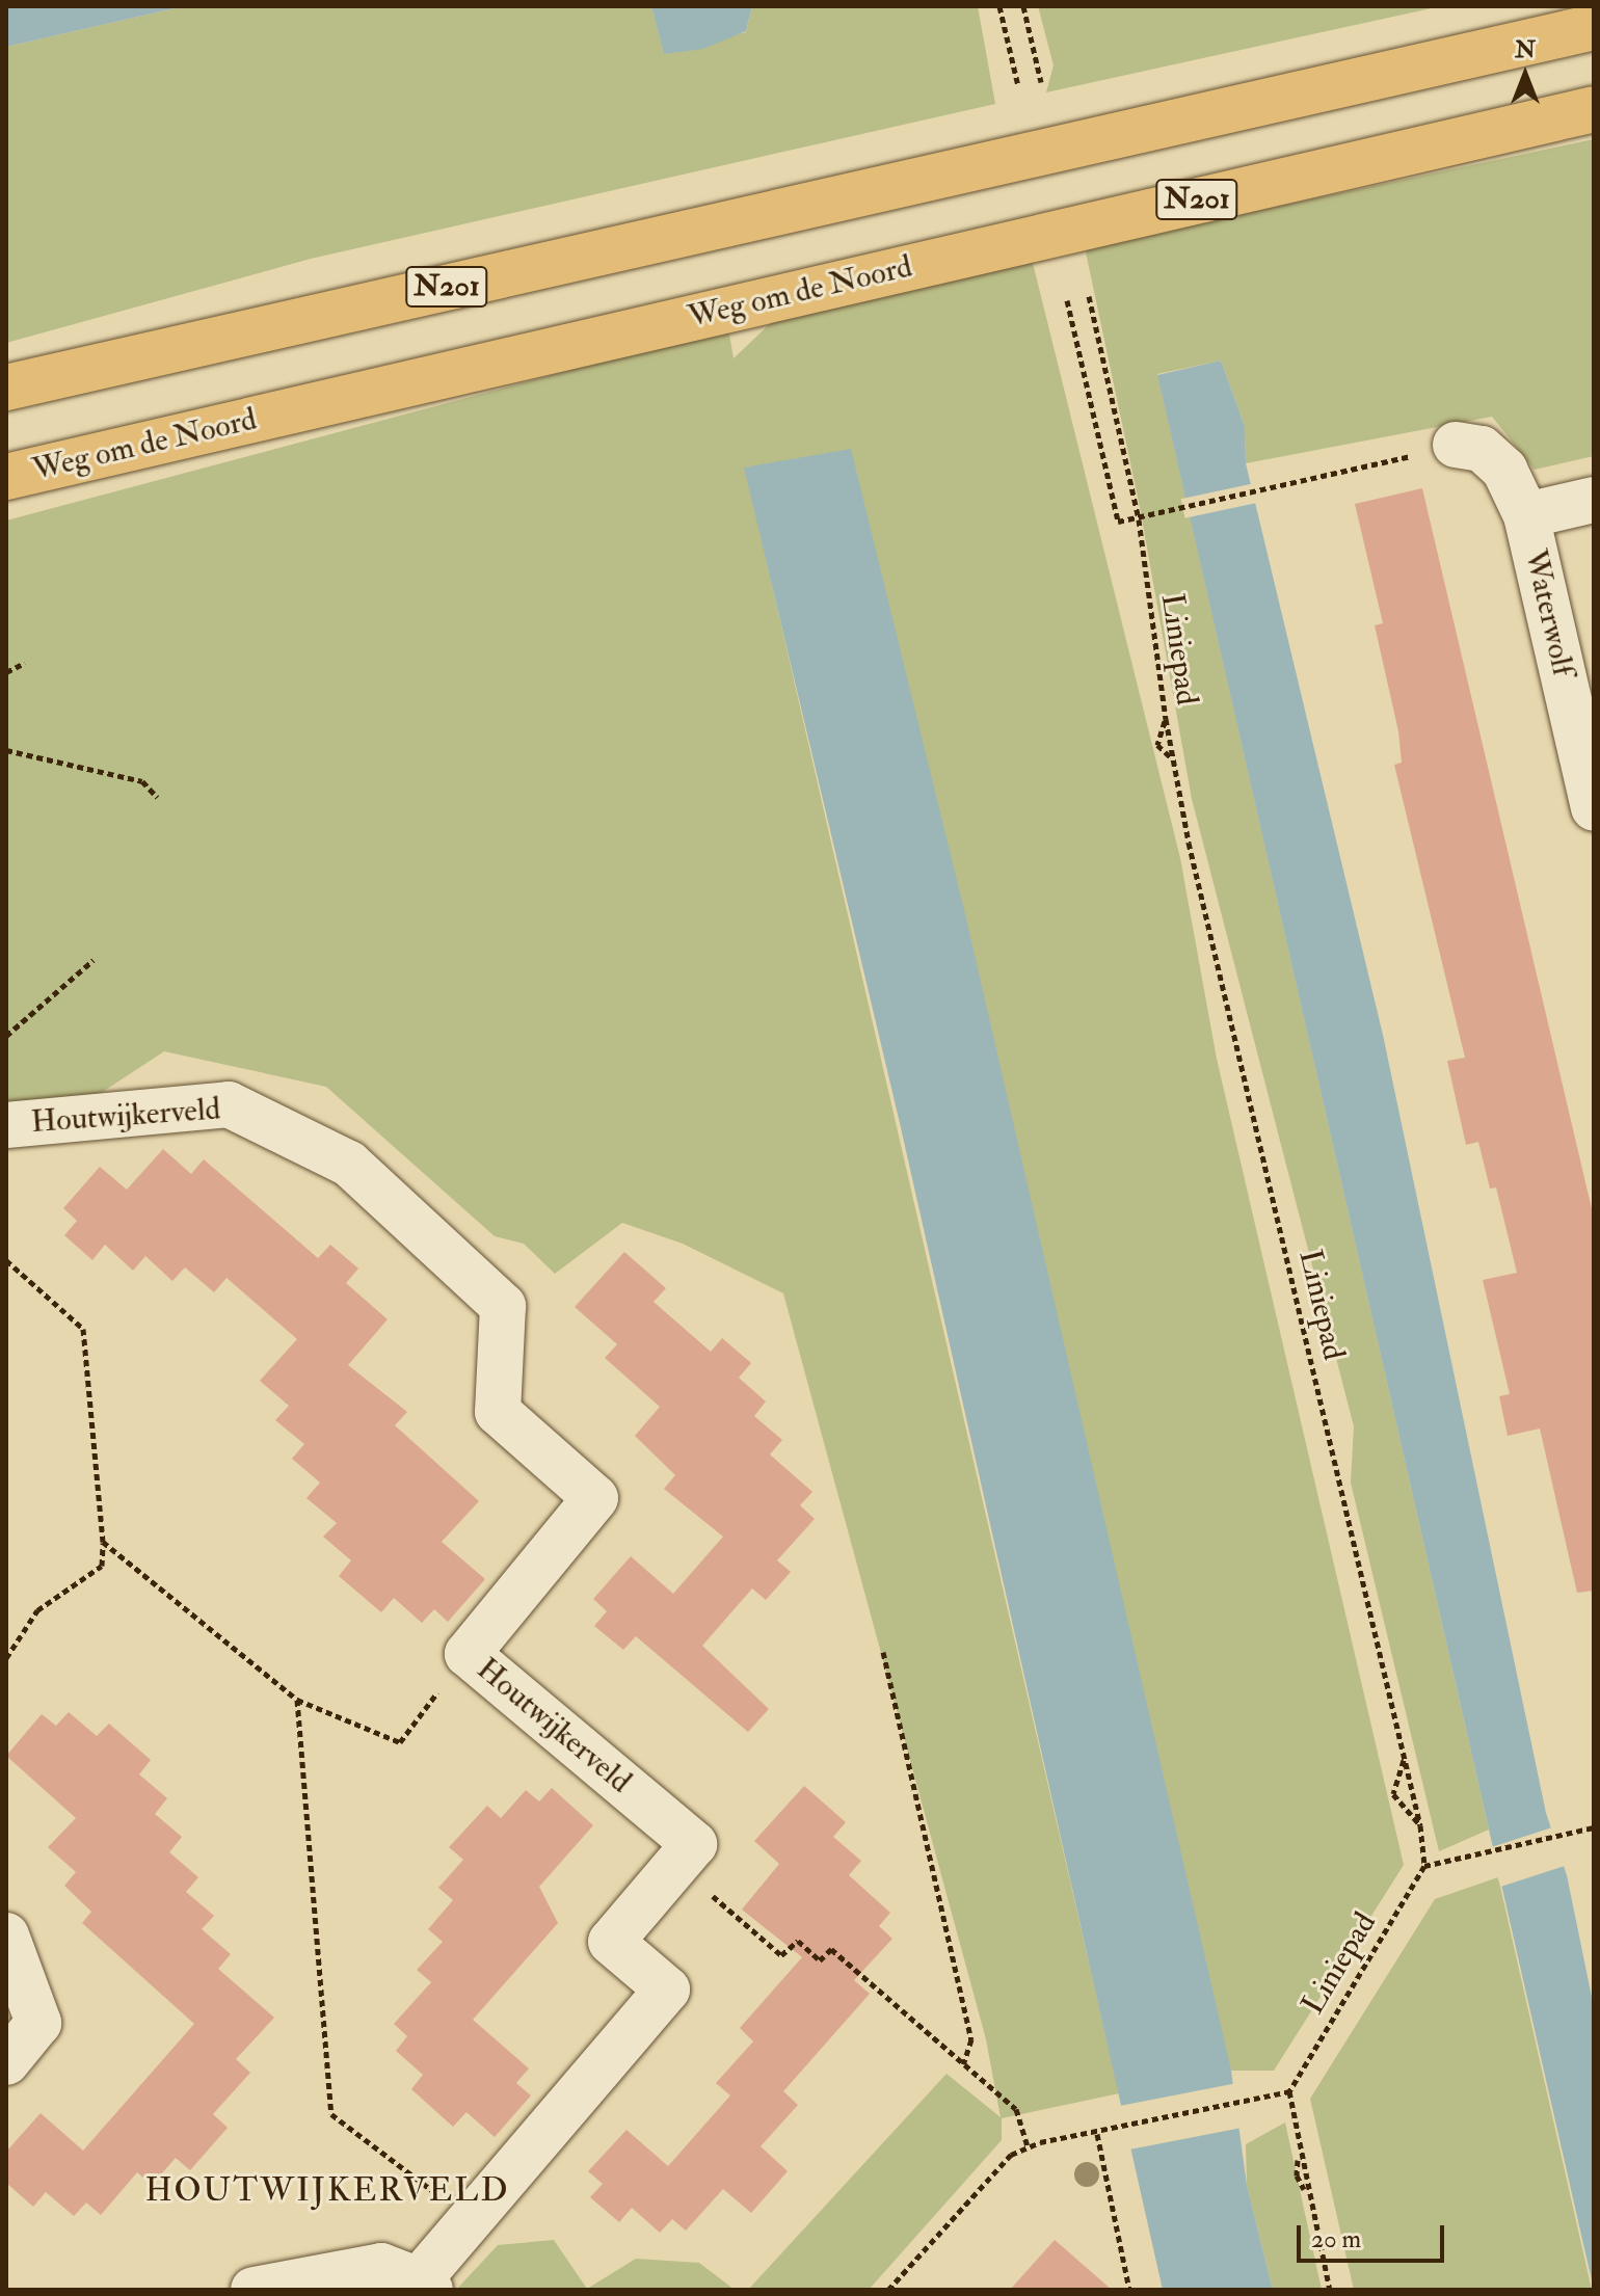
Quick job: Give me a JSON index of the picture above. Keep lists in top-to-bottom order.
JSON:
{
  "streets": {
    "highway": ["N201", "Weg om de Noord"],
    "street": ["Waterwolf", "Houtwijkerveld"],
    "path": ["Liniepad"]
  },
  "districts": ["HOUTWIJKERVELD"],
  "scale_bar": "20 m",
  "north": "top"
}
